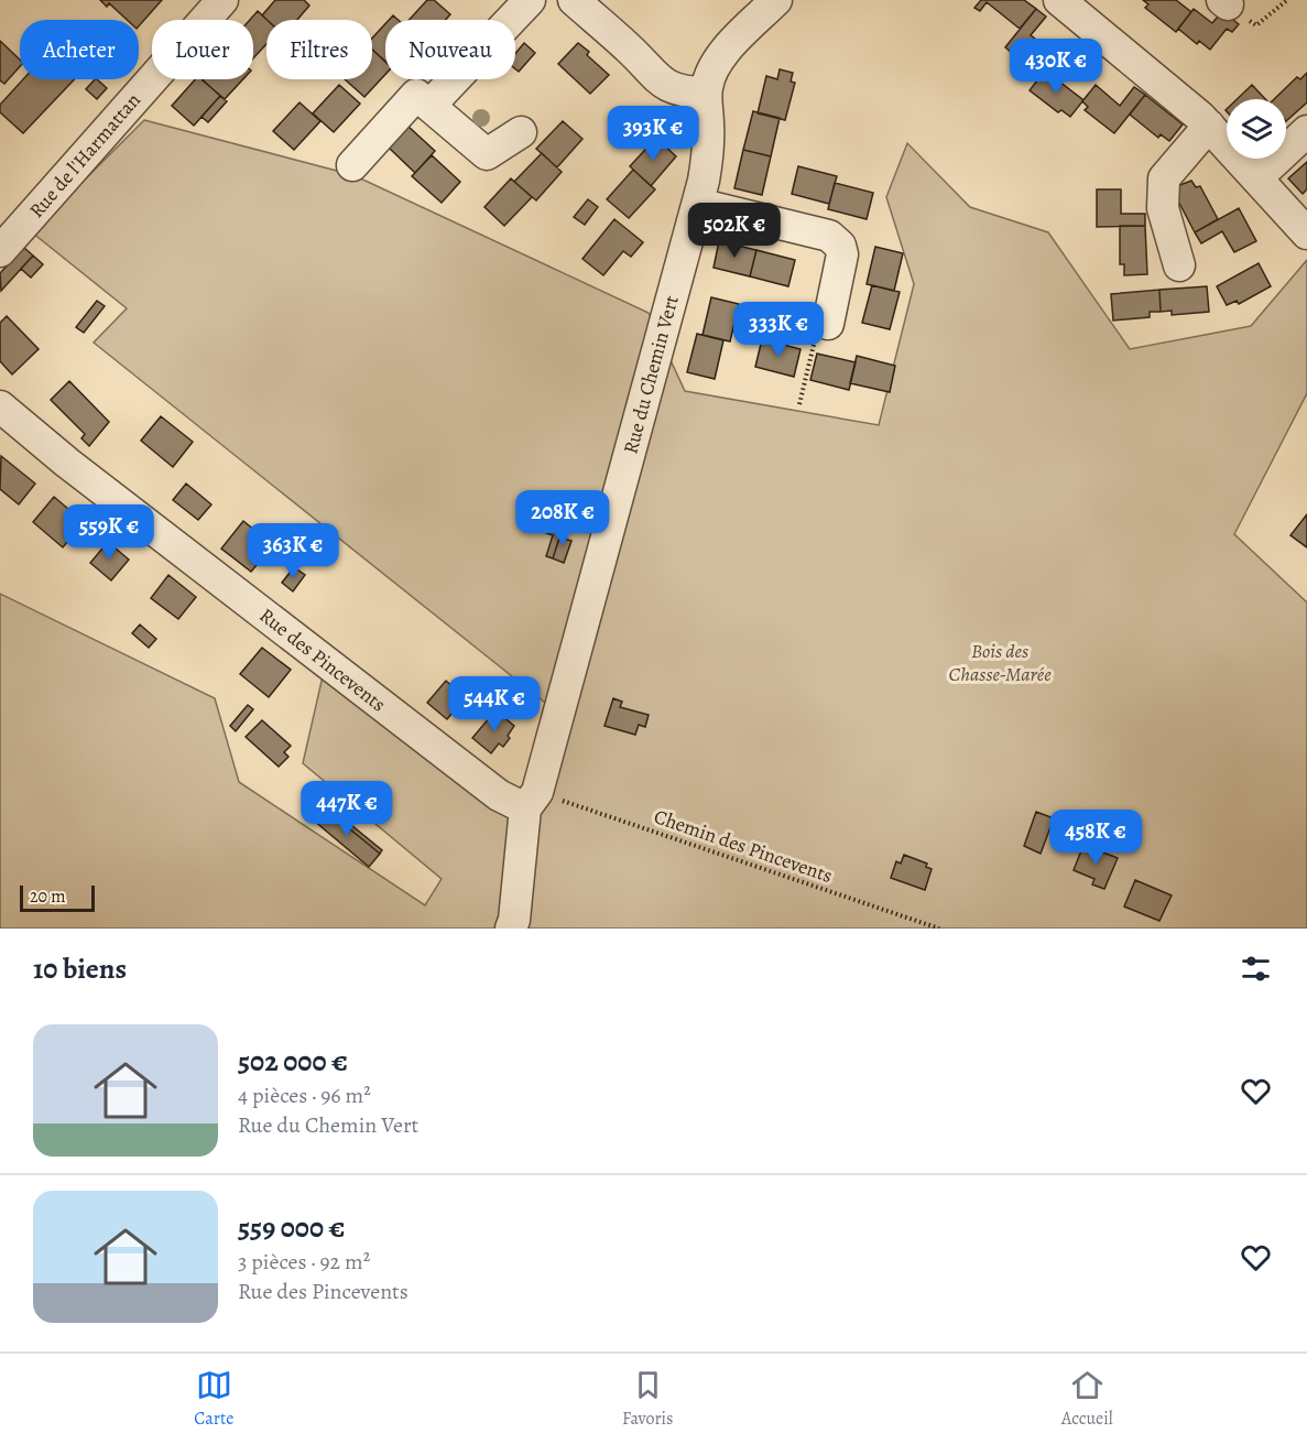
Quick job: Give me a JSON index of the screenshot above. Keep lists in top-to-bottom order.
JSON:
{
  "streets": {
    "street": ["Rue de l'Harmattan", "Rue du Chemin Vert", "Rue des Pincevents"],
    "path": ["Chemin des Pincevents"]
  },
  "crossings": [
    ["Rue du Chemin Vert", "Rue des Pincevents"],
    ["Rue du Chemin Vert", "Chemin des Pincevents"],
    ["Rue des Pincevents", "Chemin des Pincevents"]
  ],
  "parks": ["Bois des Chasse-Marée"],
  "scale_bar": "20 m",
  "page": {
    "chip": [
      "Acheter",
      "Louer",
      "Filtres",
      "Nouveau"
    ],
    "price": [
      "430K €",
      "393K €",
      "502K €",
      "333K €",
      "208K €",
      "559K €",
      "363K €",
      "544K €",
      "447K €",
      "458K €"
    ],
    "scale": "20 m",
    "heading": "10 biens",
    "list": [
      {
        "name": "502 000 €",
        "note": "4 pièces · 96 m² · Rue du Chemin Vert"
      },
      {
        "name": "559 000 €",
        "note": "3 pièces · 92 m² · Rue des Pincevents"
      }
    ],
    "tabs": ["Carte", "Favoris", "Accueil"]
  }
}
